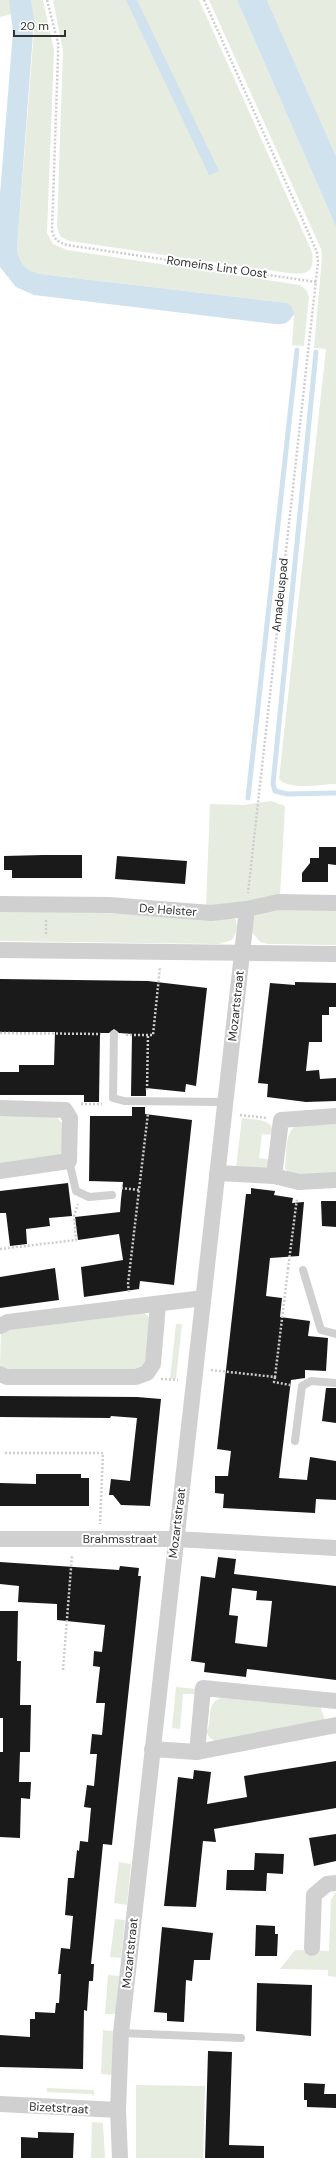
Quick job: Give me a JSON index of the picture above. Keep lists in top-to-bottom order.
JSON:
{
  "streets": {
    "street": [
      "De Helster",
      "Mozartstraat",
      "Brahmsstraat",
      "Bizetstraat"
    ],
    "path": ["Romeins Lint Oost", "Amadeuspad"]
  },
  "crossings": [
    ["Romeins Lint Oost", "Amadeuspad"],
    ["Amadeuspad", "De Helster"],
    ["Amadeuspad", "Mozartstraat"],
    ["De Helster", "Mozartstraat"],
    ["Mozartstraat", "Brahmsstraat"],
    ["Mozartstraat", "Bizetstraat"]
  ],
  "scale_bar": "20 m"
}
